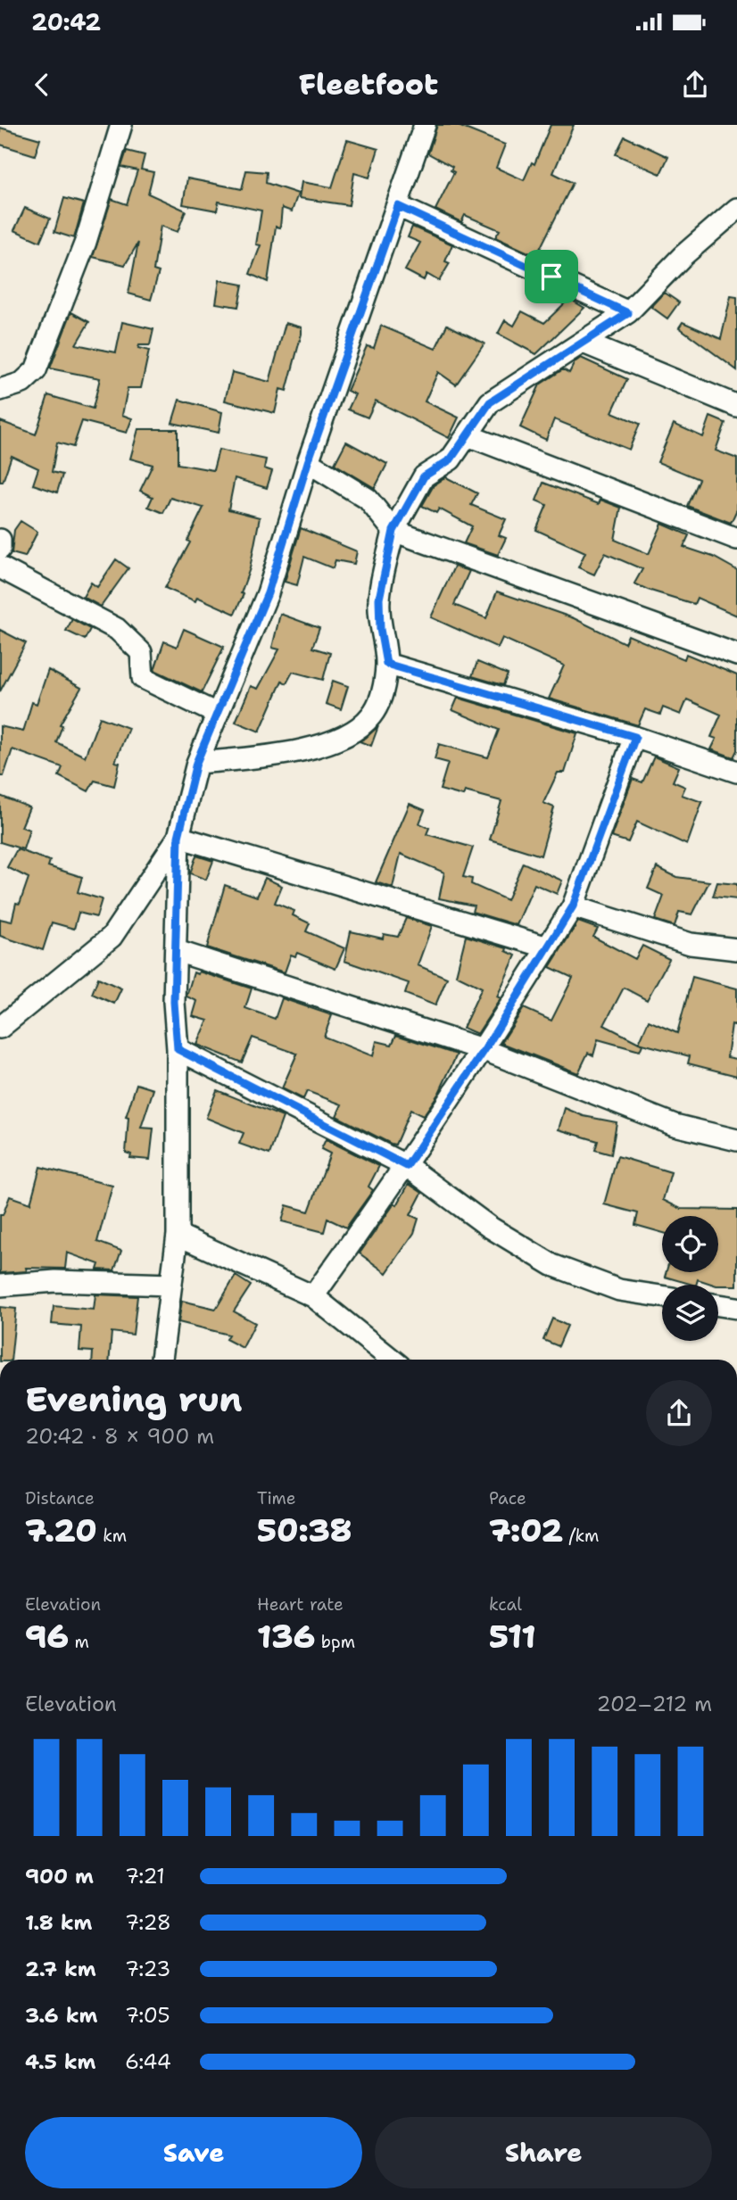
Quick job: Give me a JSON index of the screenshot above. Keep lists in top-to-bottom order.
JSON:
{
  "page": {
    "status": "20:42",
    "header": "Fleetfoot",
    "heading": ["Evening run", "20:42 · 8 × 900 m"],
    "stats": [
      ["Distance", "7.20 km"],
      ["Time", "50:38"],
      ["Pace", "7:02 /km"],
      ["Elevation", "96 m"],
      ["Heart rate", "136 bpm"],
      ["kcal", "511"]
    ],
    "chart": ["Elevation", "202–212 m"],
    "list": [
      {
        "name": "900 m",
        "note": "7:21"
      },
      {
        "name": "1.8 km",
        "note": "7:28"
      },
      {
        "name": "2.7 km",
        "note": "7:23"
      },
      {
        "name": "3.6 km",
        "note": "7:05"
      },
      {
        "name": "4.5 km",
        "note": "6:44"
      }
    ],
    "buttons": ["Save", "Share"]
  }
}
